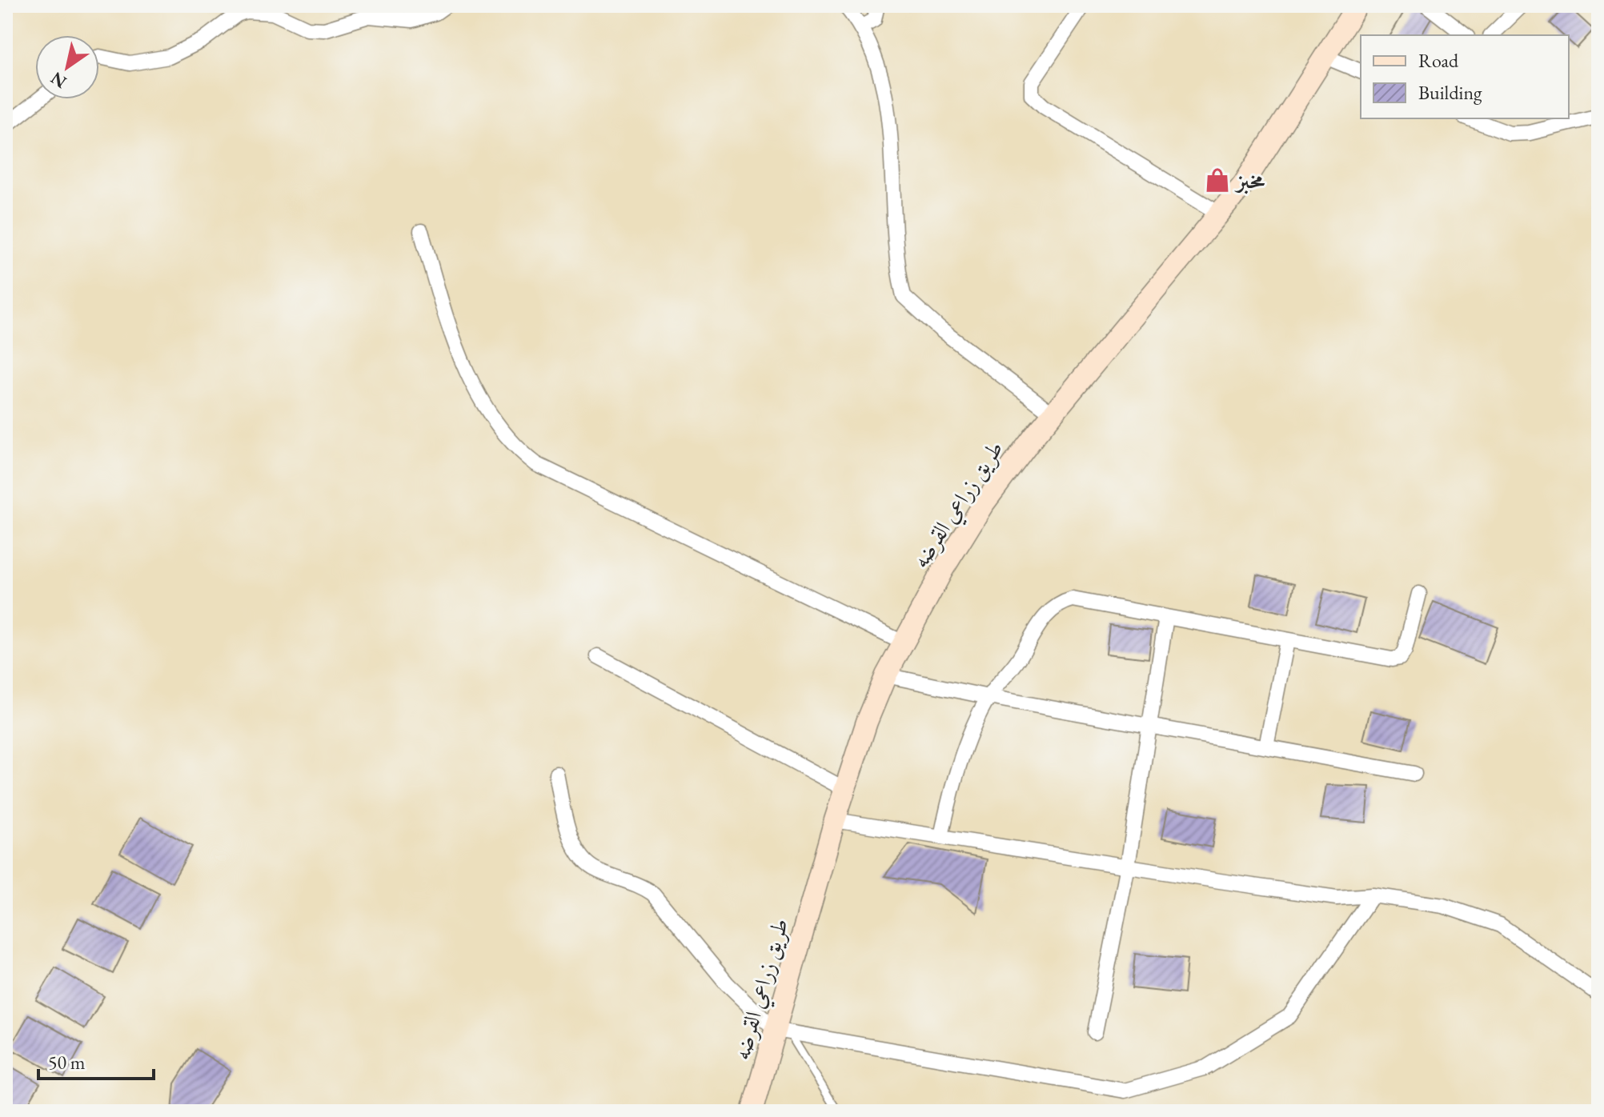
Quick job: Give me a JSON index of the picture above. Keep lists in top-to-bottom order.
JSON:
{
  "streets": {
    "main road": ["طريق زراعي القرضه"]
  },
  "places": {
    "shop": ["مخبز"]
  },
  "legend": ["Road", "Building"],
  "scale_bar": "50 m",
  "north": "bottom left"
}
